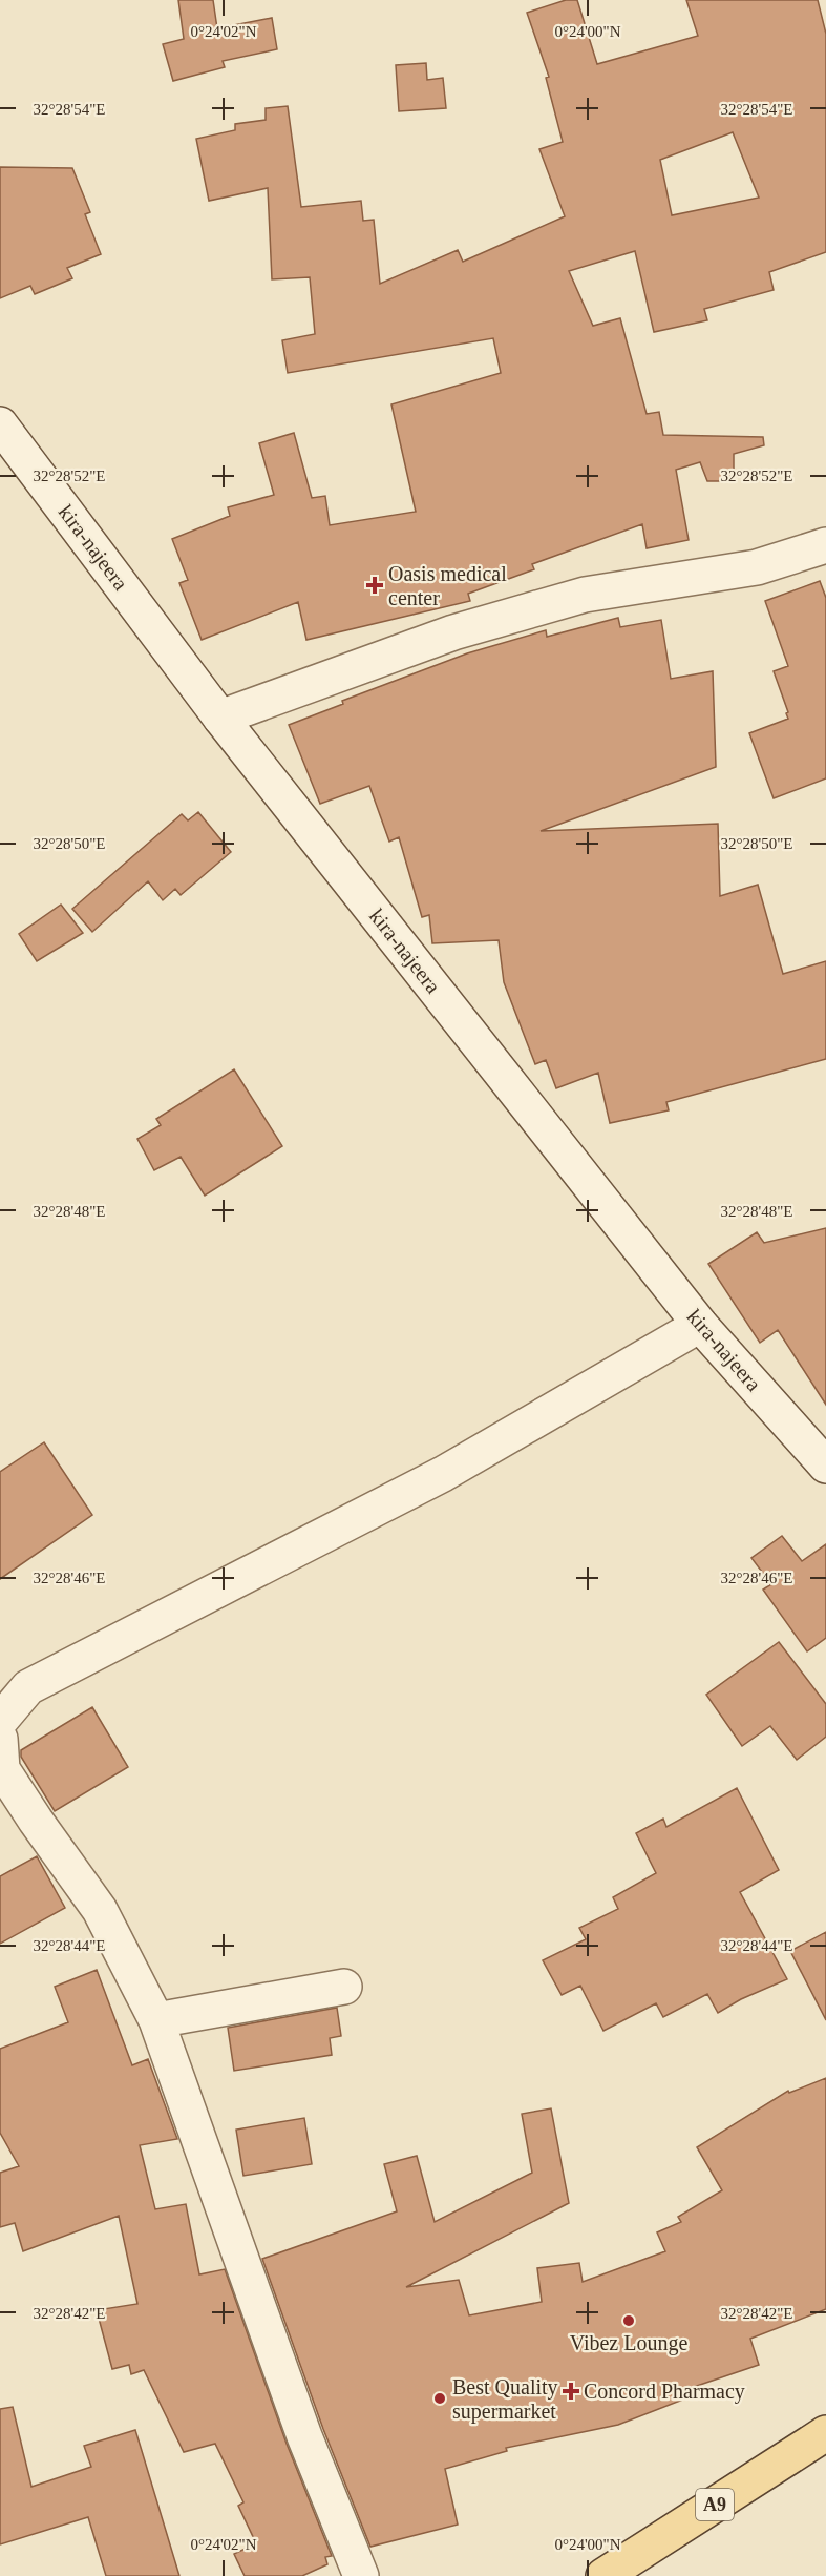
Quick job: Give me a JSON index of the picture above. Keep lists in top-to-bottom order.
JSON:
{
  "streets": {
    "main road": ["A9"],
    "street": ["kira-najeera"]
  },
  "places": {
    "health": ["Oasis medical center", "Concord Pharmacy"],
    "other": ["Vibez Lounge", "Best Quality supermarket"]
  },
  "coordinates": [
    "0°24'02\"N",
    "0°24'00\"N",
    "32°28'54\"E",
    "32°28'52\"E",
    "32°28'50\"E",
    "32°28'48\"E",
    "32°28'46\"E",
    "32°28'44\"E",
    "32°28'42\"E"
  ]
}
